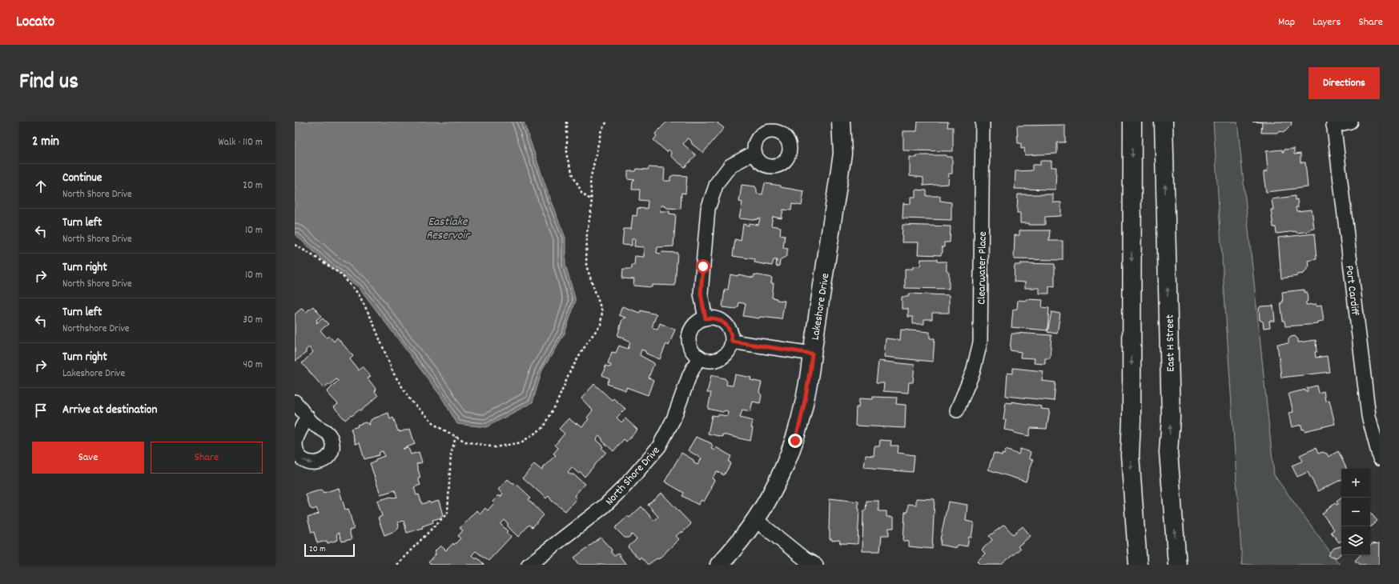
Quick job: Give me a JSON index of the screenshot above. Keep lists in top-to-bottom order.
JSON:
{
  "streets": {
    "main road": ["Lakeshore Drive", "East H Street"],
    "street": ["Clearwater Place", "Port Cardiff", "North Shore Drive"]
  },
  "water": ["Eastlake Reservoir"],
  "scale_bar": "20 m",
  "page": {
    "header": "Locato",
    "nav": ["Map", "Layers", "Share"],
    "title": "Find us",
    "buttons": [
      "Directions",
      ["Save", "Share"]
    ],
    "heading": ["2 min", "Walk · 110 m"],
    "list": [
      ["Continue", "North Shore Drive", "20 m"],
      ["Turn left", "North Shore Drive", "10 m"],
      ["Turn right", "North Shore Drive", "10 m"],
      ["Turn left", "Northshore Drive", "30 m"],
      ["Turn right", "Lakeshore Drive", "40 m"],
      "Arrive at destination"
    ],
    "map_buttons": ["+", "−"],
    "scale": "20 m"
  }
}
